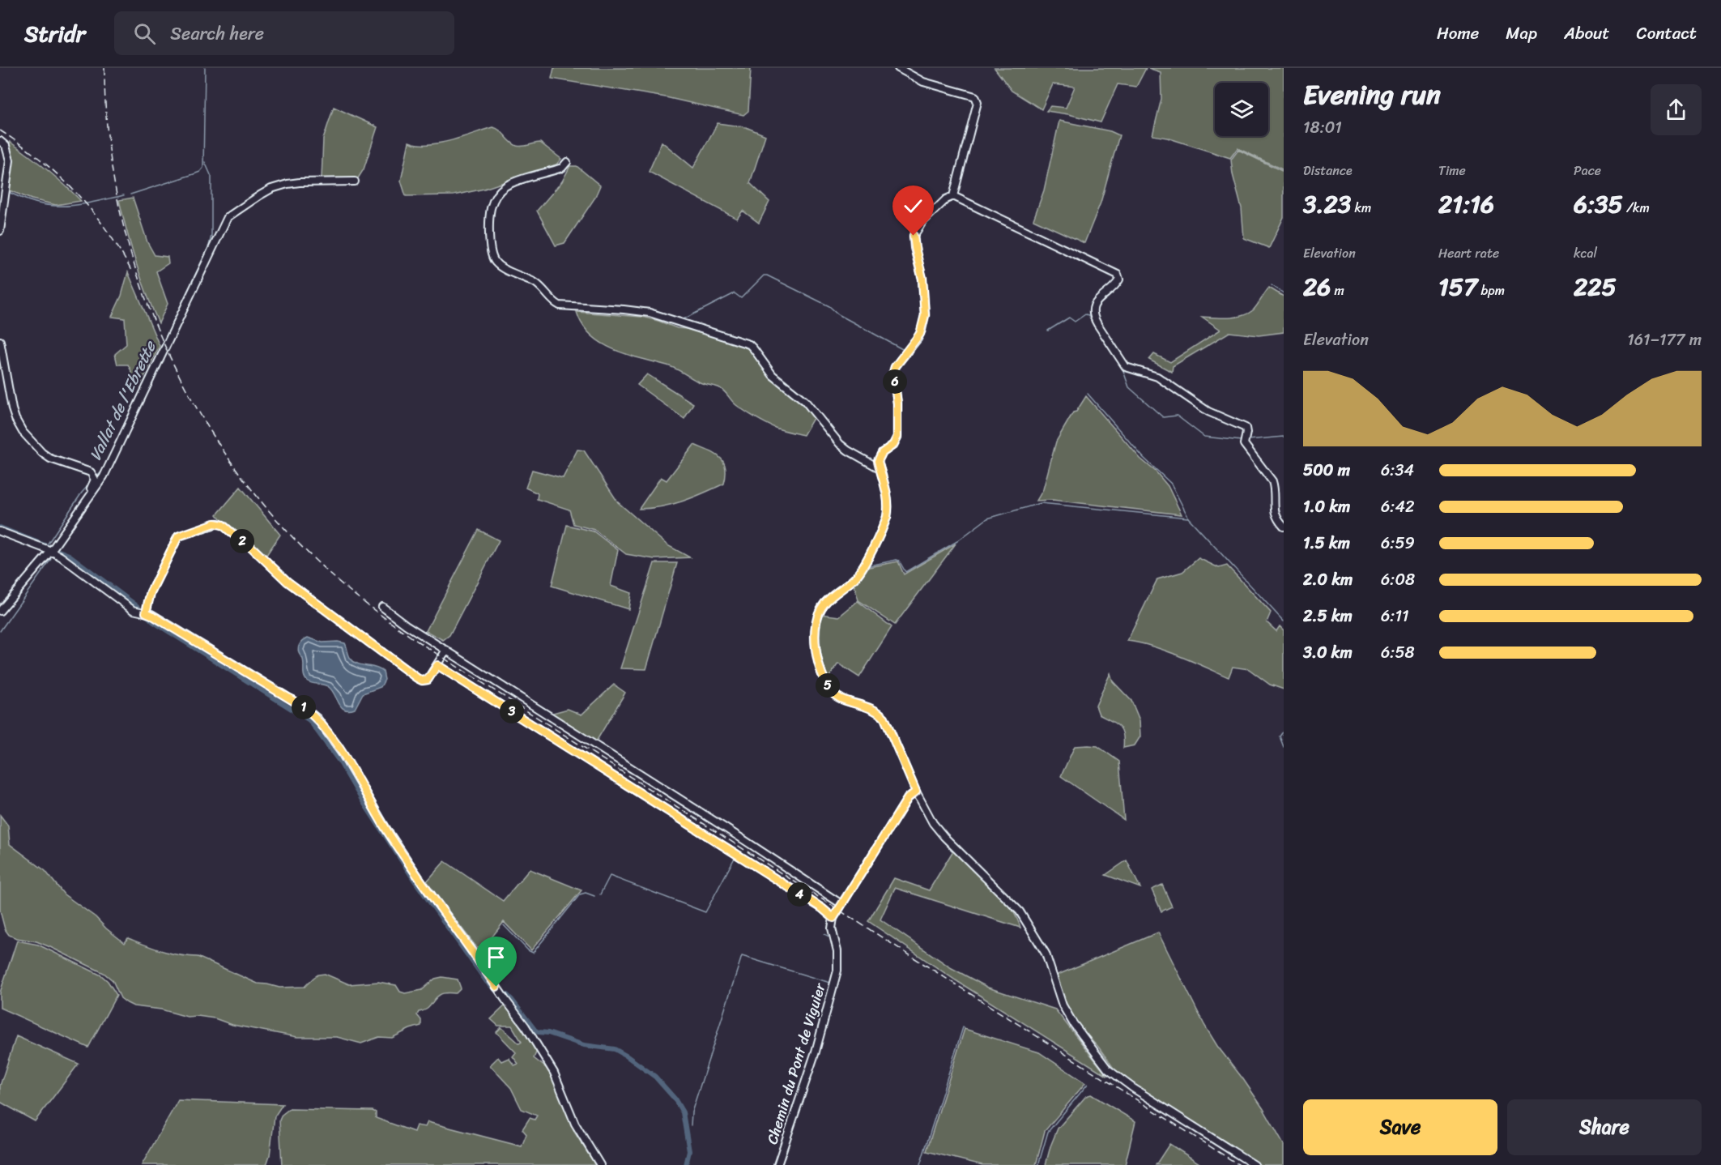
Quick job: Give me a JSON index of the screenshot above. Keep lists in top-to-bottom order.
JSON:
{
  "streets": {
    "street": ["Chemin du Pont de Viguier"]
  },
  "water": ["Vallat de l'Ebrette"],
  "page": {
    "header": "Stridr",
    "search": "Search here",
    "nav": [
      "Home",
      "Map",
      "About",
      "Contact"
    ],
    "heading": ["Evening run", "18:01"],
    "stats": [
      ["Distance", "3.23 km"],
      ["Time", "21:16"],
      ["Pace", "6:35 /km"],
      ["Elevation", "26 m"],
      ["Heart rate", "157 bpm"],
      ["kcal", "225"]
    ],
    "chart": ["Elevation", "161–177 m"],
    "pins": [
      "6",
      "2",
      "5",
      "1",
      "3",
      "4"
    ],
    "list": [
      {
        "name": "500 m",
        "note": "6:34"
      },
      {
        "name": "1.0 km",
        "note": "6:42"
      },
      {
        "name": "1.5 km",
        "note": "6:59"
      },
      {
        "name": "2.0 km",
        "note": "6:08"
      },
      {
        "name": "2.5 km",
        "note": "6:11"
      },
      {
        "name": "3.0 km",
        "note": "6:58"
      }
    ],
    "buttons": ["Save", "Share"]
  }
}
